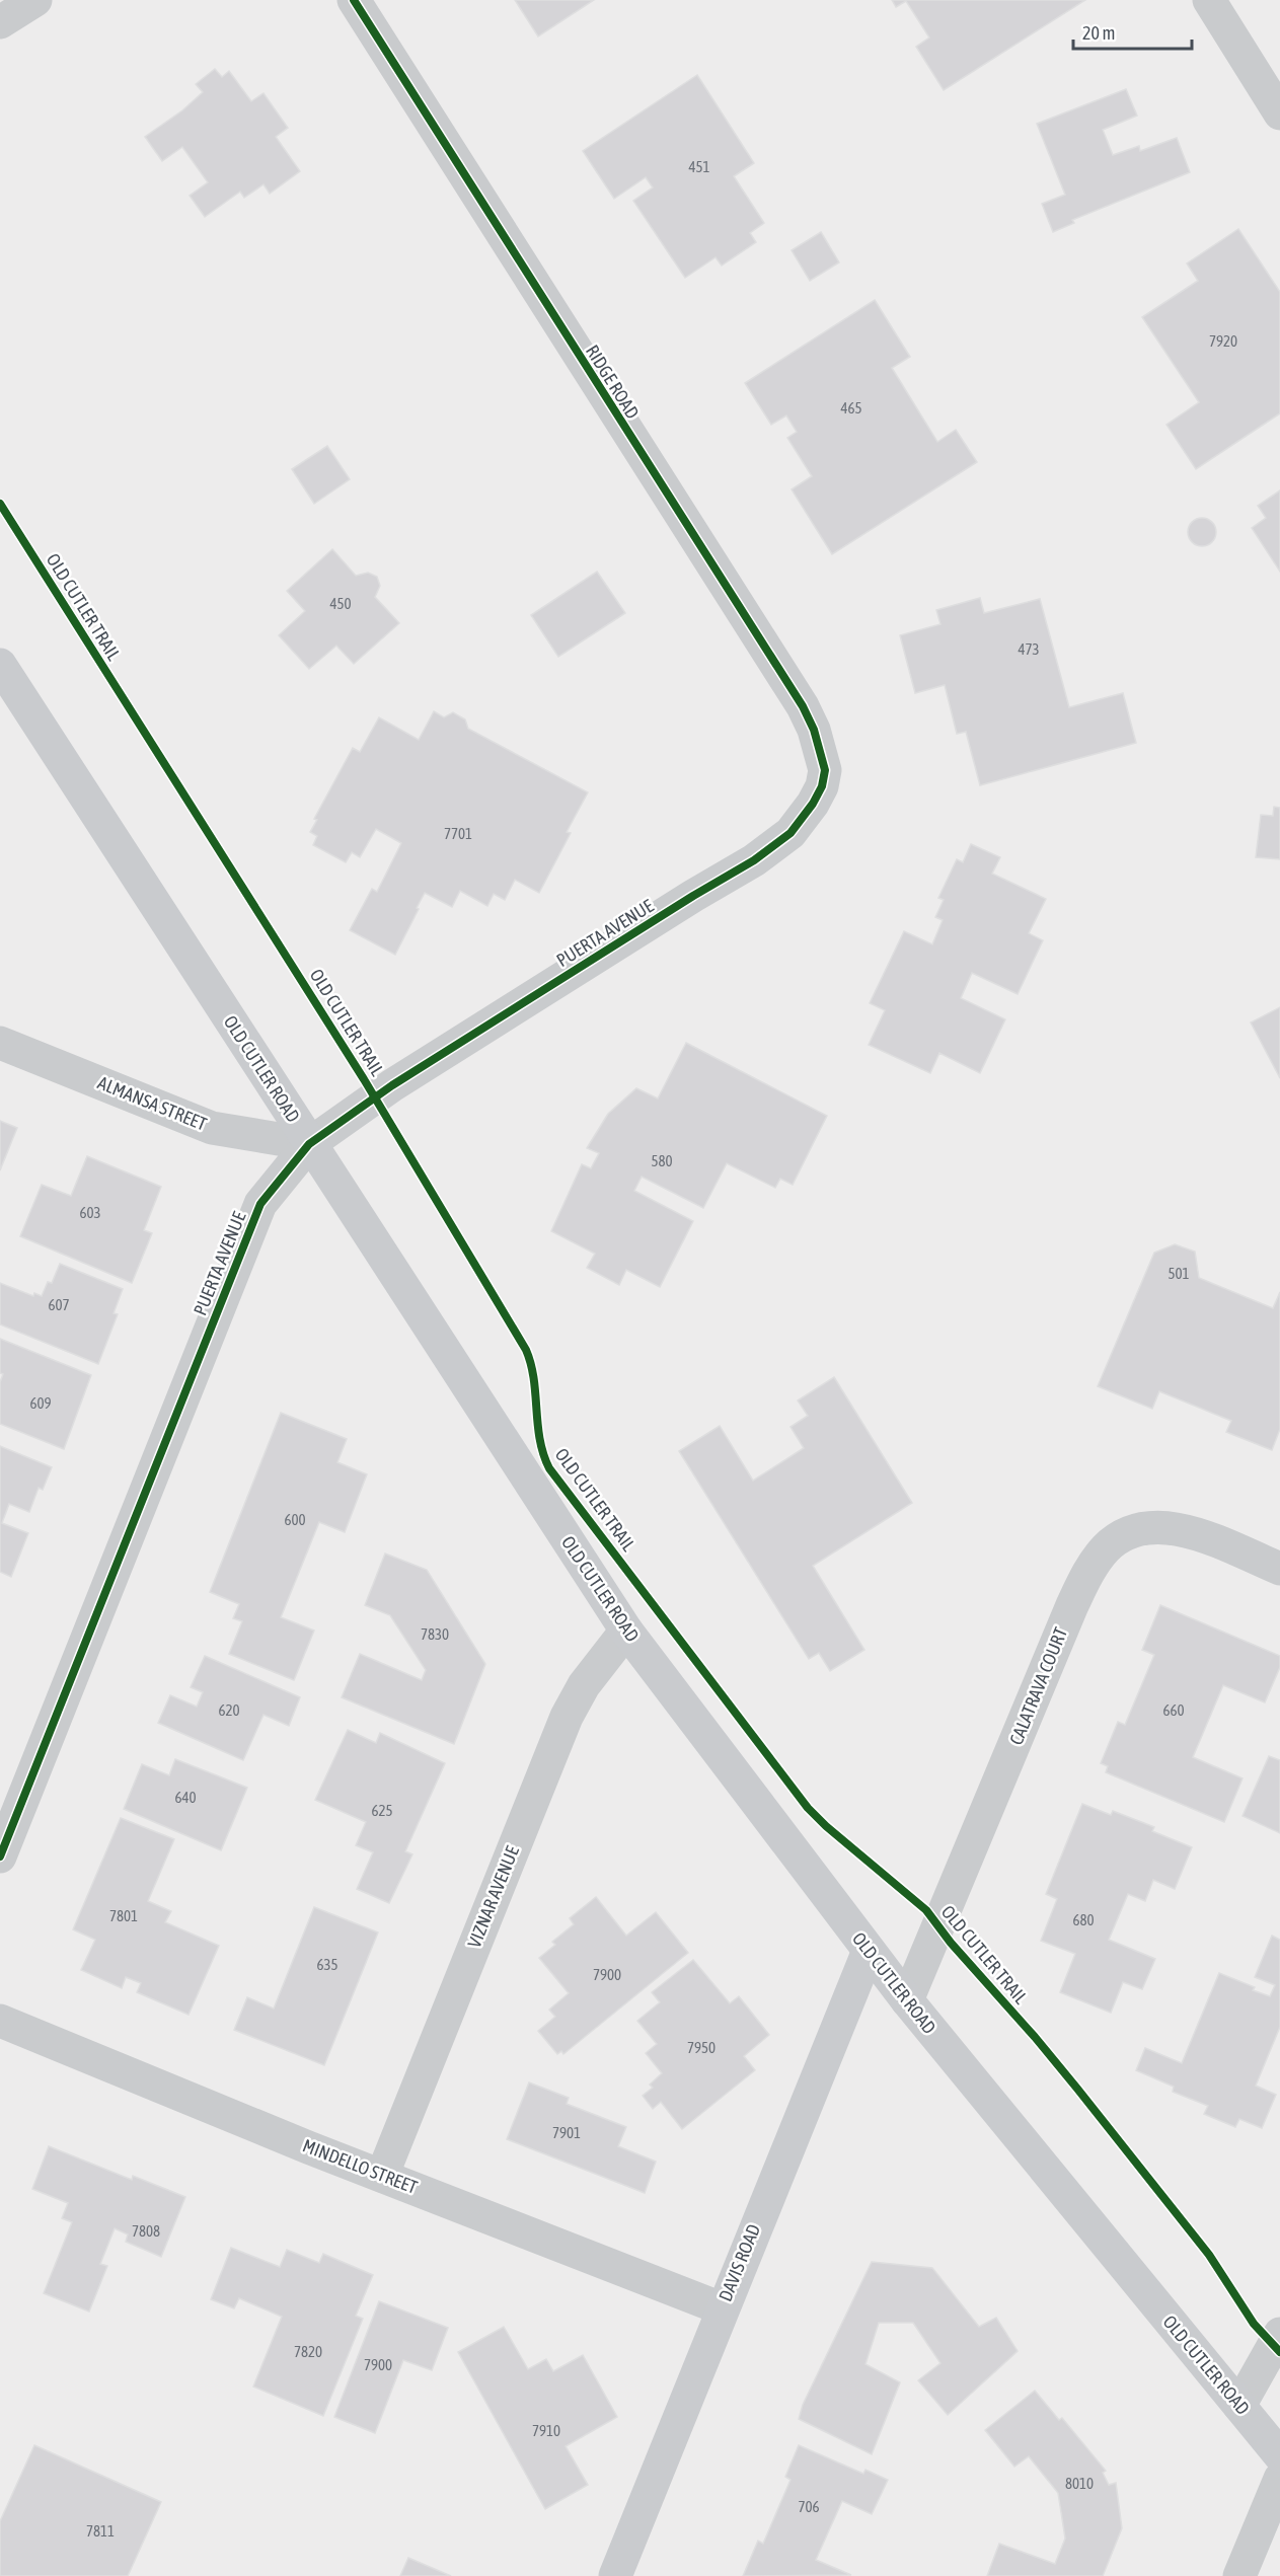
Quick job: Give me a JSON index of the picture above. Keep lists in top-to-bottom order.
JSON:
{
  "streets": {
    "main road": ["OLD CUTLER ROAD", "DAVIS ROAD"],
    "street": [
      "RIDGE ROAD",
      "PUERTA AVENUE",
      "ALMANSA STREET",
      "CALATRAVA COURT",
      "VIZNAR AVENUE",
      "MINDELLO STREET"
    ],
    "cycle path": ["OLD CUTLER TRAIL"]
  },
  "crossings": [
    ["RIDGE ROAD", "PUERTA AVENUE"],
    ["PUERTA AVENUE", "OLD CUTLER ROAD"],
    ["PUERTA AVENUE", "ALMANSA STREET"],
    ["OLD CUTLER ROAD", "ALMANSA STREET"],
    ["OLD CUTLER ROAD", "CALATRAVA COURT"],
    ["OLD CUTLER ROAD", "VIZNAR AVENUE"],
    ["OLD CUTLER ROAD", "DAVIS ROAD"],
    ["VIZNAR AVENUE", "MINDELLO STREET"],
    ["MINDELLO STREET", "DAVIS ROAD"]
  ],
  "house_numbers": [
    "451",
    "7920",
    "465",
    "450",
    "473",
    "7701",
    "580",
    "603",
    "501",
    "607",
    "609",
    "600",
    "7830",
    "620",
    "660",
    "640",
    "625",
    "7801",
    "680",
    "635",
    "7900",
    "7950",
    "7901",
    "7808",
    "7820",
    "7900",
    "7910",
    "8010",
    "706",
    "7811"
  ],
  "scale_bar": "20 m"
}
